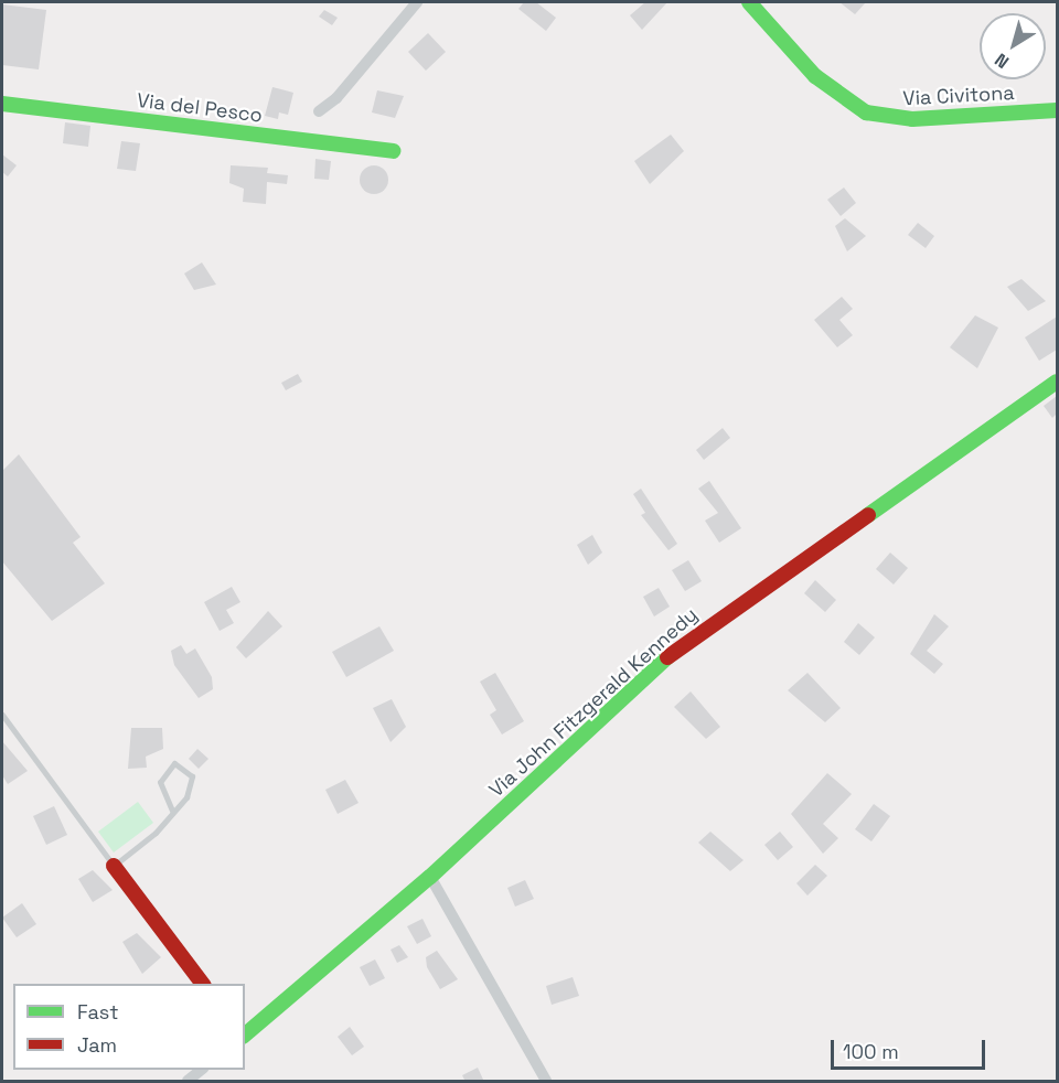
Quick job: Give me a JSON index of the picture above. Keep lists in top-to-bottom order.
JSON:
{
  "streets": {
    "street": ["Via Civitona", "Via del Pesco", "Via John Fitzgerald Kennedy"]
  },
  "legend": ["Fast", "Jam"],
  "scale_bar": "100 m",
  "north": "bottom left"
}
